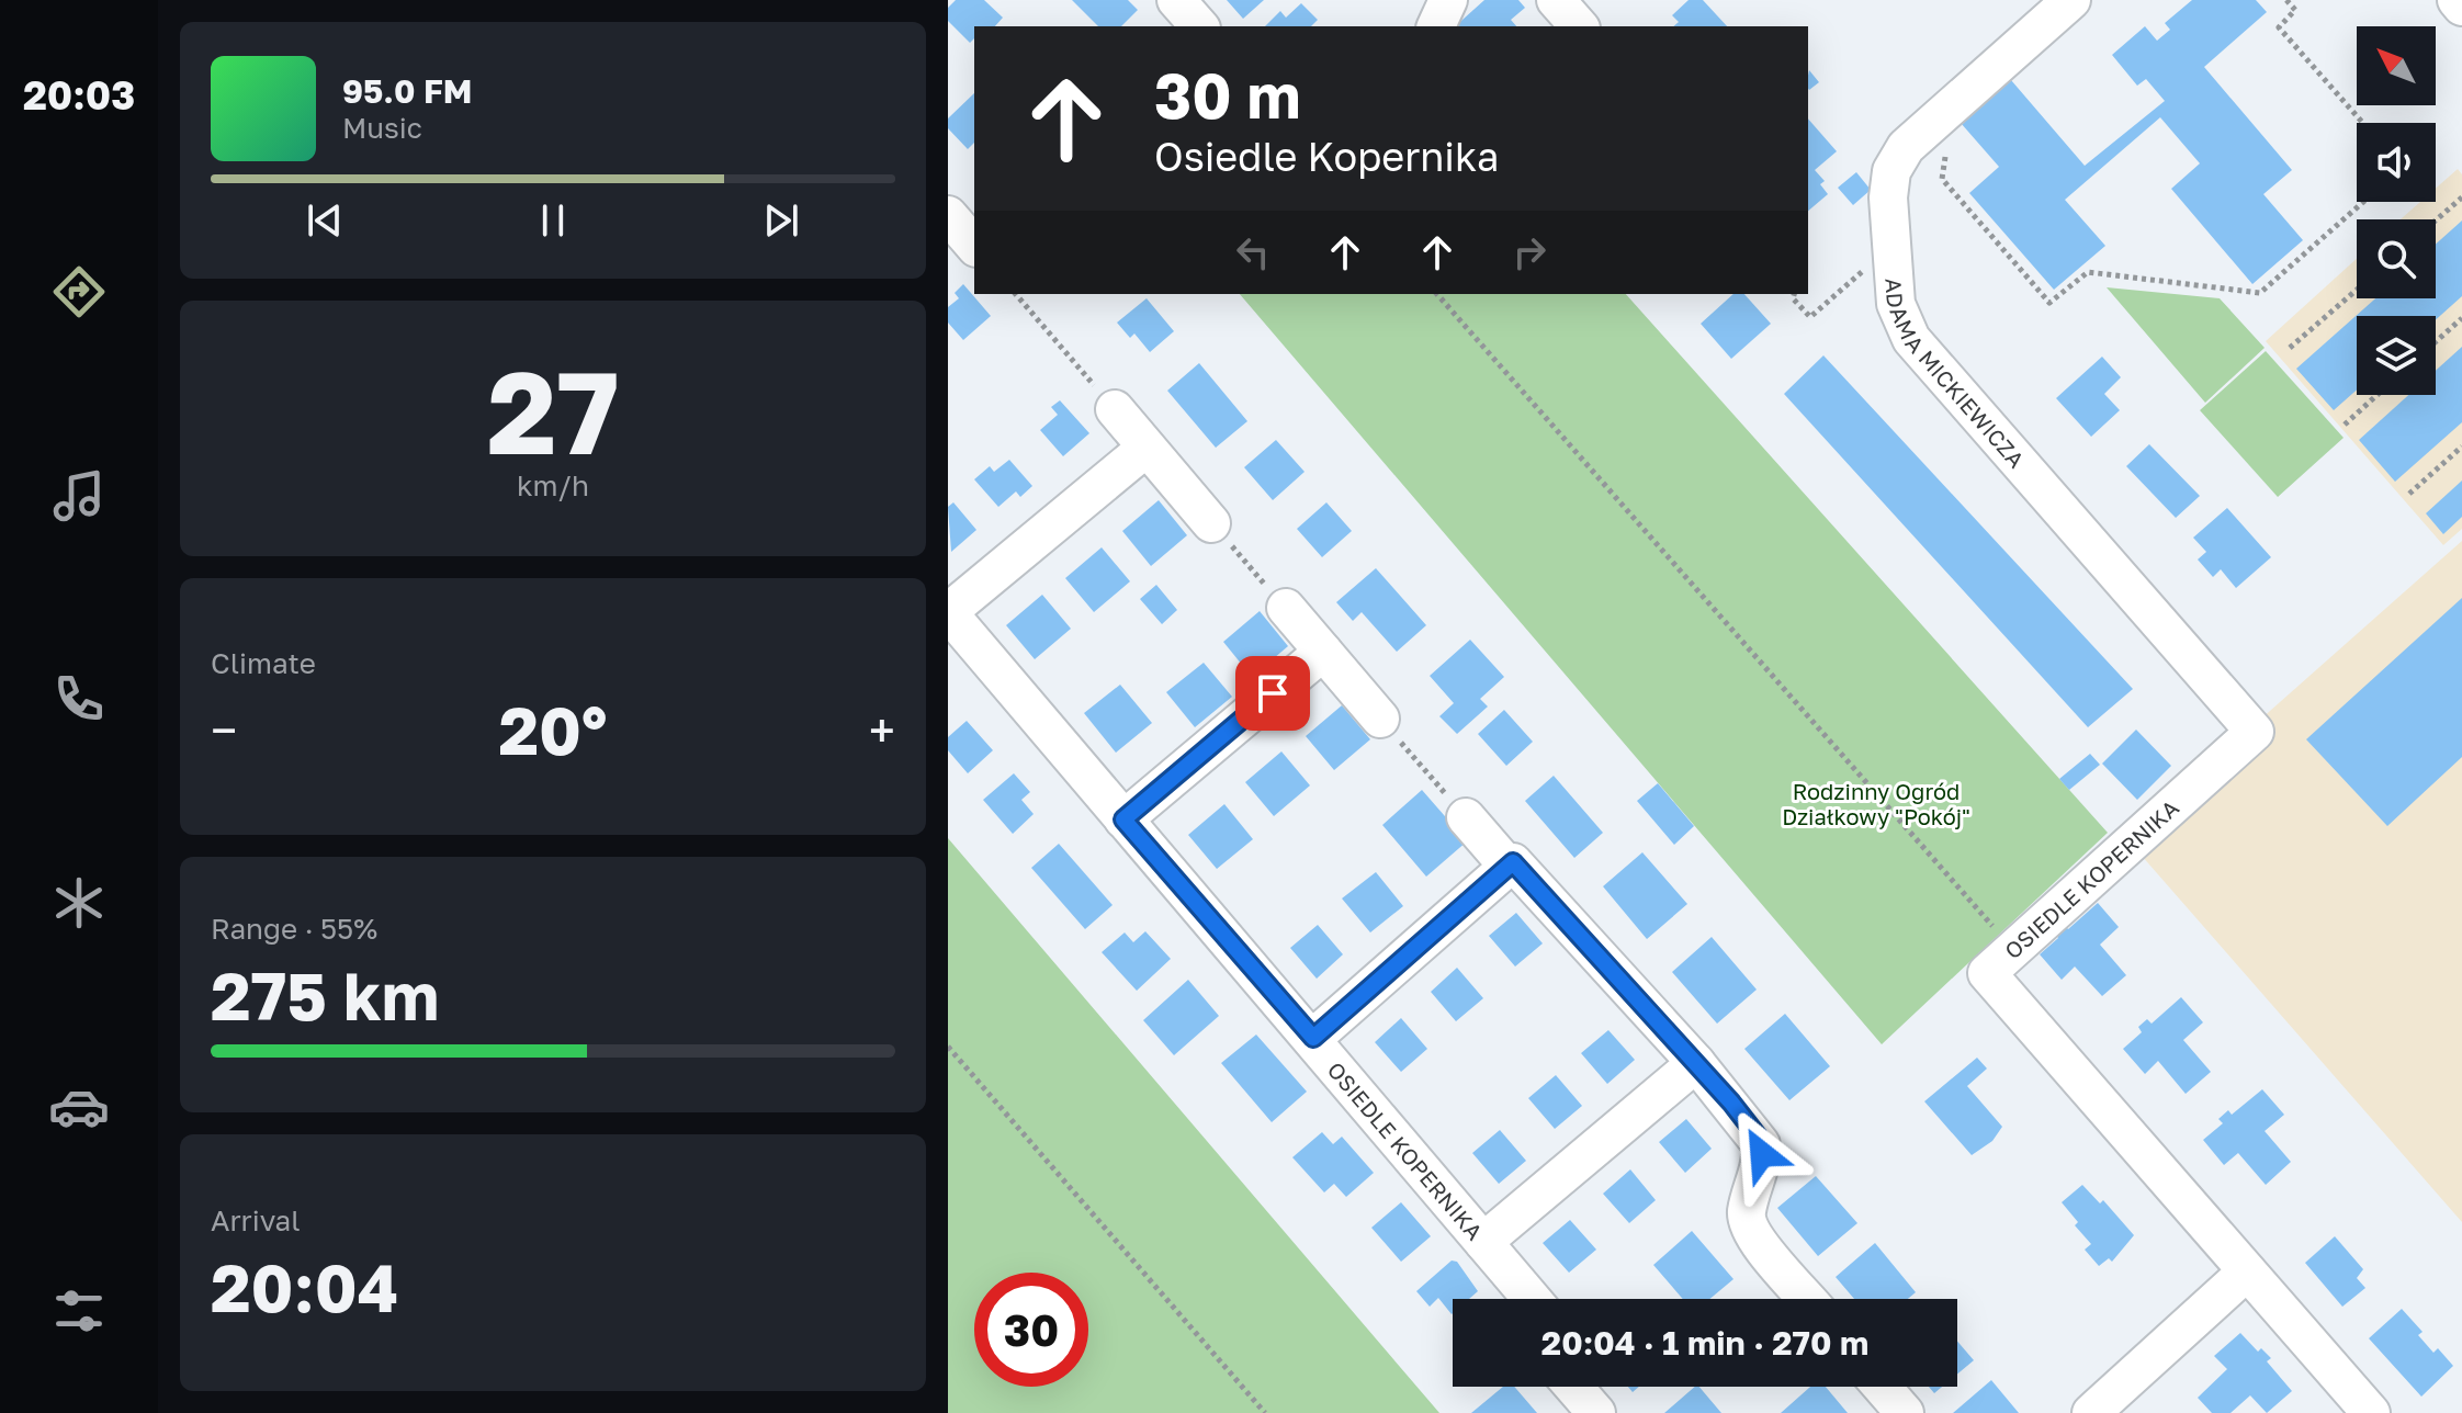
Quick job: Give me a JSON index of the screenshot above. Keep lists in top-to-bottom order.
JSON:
{
  "streets": {
    "street": ["ADAMA MICKIEWICZA", "OSIEDLE KOPERNIKA"]
  },
  "crossings": [
    ["ADAMA MICKIEWICZA", "OSIEDLE KOPERNIKA"]
  ],
  "parks": ["Rodzinny Ogród Działkowy \"Pokój\""],
  "north": "top left",
  "page": {
    "tabs": "20:03",
    "turn": ["30 m", "Osiedle Kopernika"],
    "song": ["95.0 FM", "Music"],
    "tile": [
      ["27", "km/h"],
      "Climate",
      ["Range · 55%", "275 km"],
      ["Arrival", "20:04"]
    ],
    "heat": ["−", "20°", "+"],
    "limit": "30",
    "trip": "20:04 · 1 min · 270 m"
  }
}
